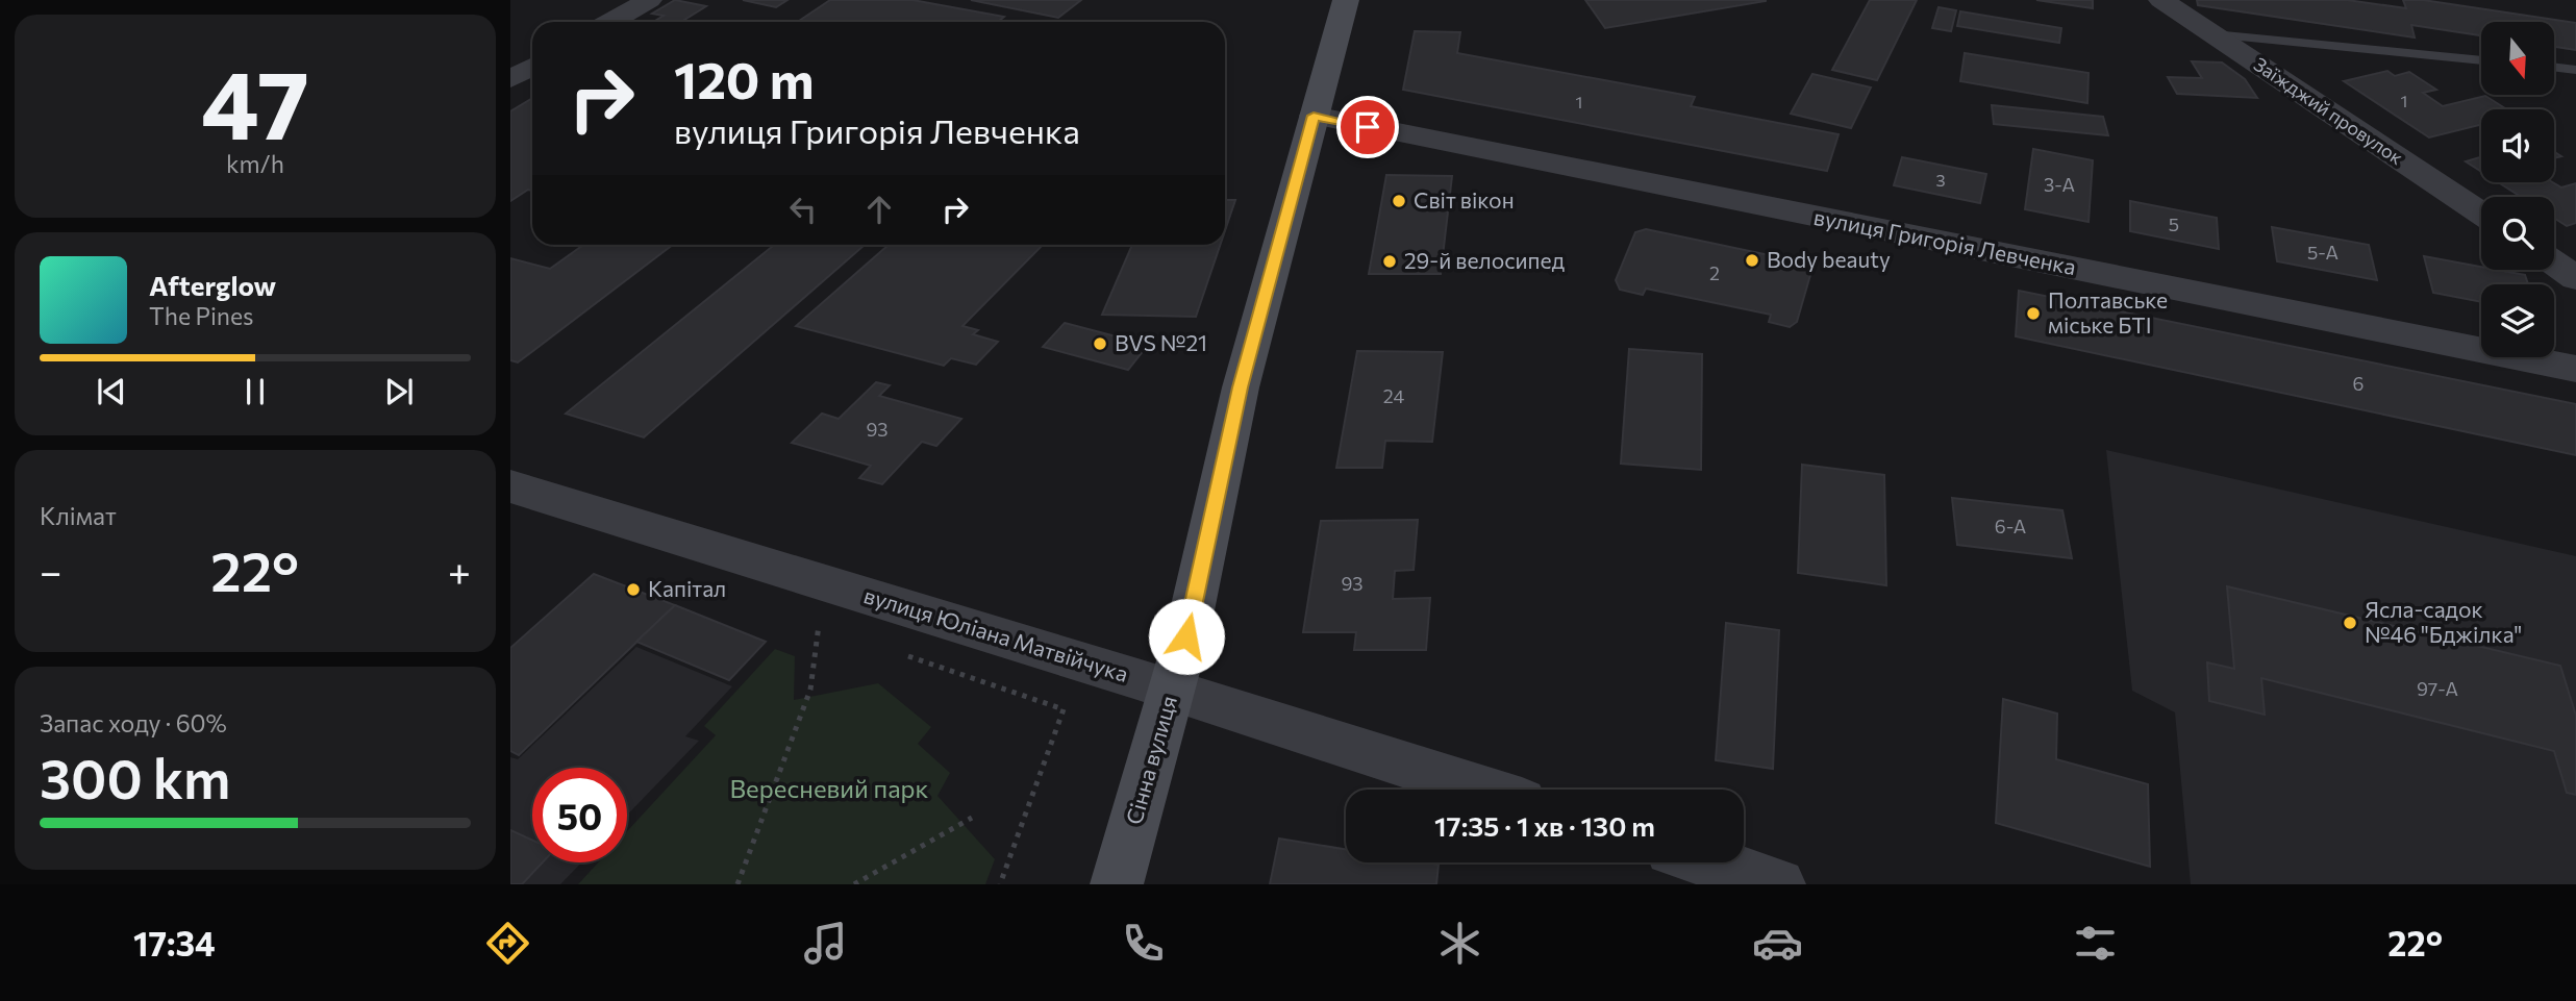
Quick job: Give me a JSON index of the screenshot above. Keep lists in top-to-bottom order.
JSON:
{
  "streets": {
    "main road": ["Сінна вулиця"],
    "street": ["Заїжджий провулок", "вулиця Григорія Левченка", "вулиця Юліана Матвійчука"]
  },
  "crossings": [
    ["вулиця Григорія Левченка", "Сінна вулиця"],
    ["вулиця Юліана Матвійчука", "Сінна вулиця"]
  ],
  "parks": ["Вересневий парк"],
  "places": [
    "Світ вікон",
    "Body beauty",
    "29-й велосипед",
    "Полтавське міське БТІ",
    "BVS №21",
    "Капітал",
    "Ясла-садок №46 \"Бджілка\""
  ],
  "house_numbers": [
    "1",
    "1",
    "3",
    "3-А",
    "5",
    "5-А",
    "2",
    "6",
    "24",
    "93",
    "6-А",
    "93",
    "97-А"
  ],
  "north": "bottom",
  "page": {
    "tile": [
      ["47", "km/h"],
      "Клімат",
      ["Запас ходу · 60%", "300 km"]
    ],
    "turn": ["120 m", "вулиця Григорія Левченка"],
    "song": ["Afterglow", "The Pines"],
    "heat": ["−", "22°", "+"],
    "limit": "50",
    "trip": "17:35 · 1 хв · 130 m",
    "tabs": ["17:34", "22°"]
  }
}
